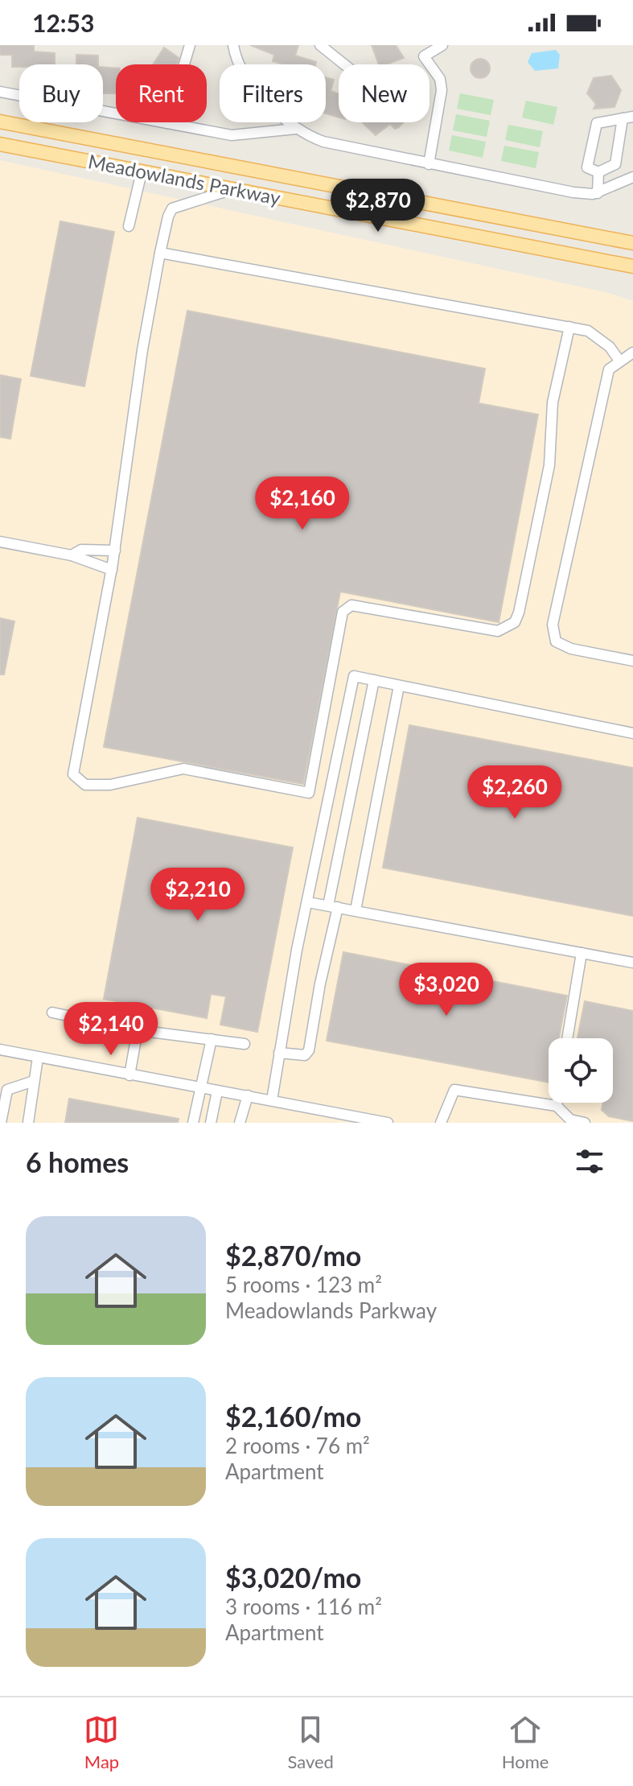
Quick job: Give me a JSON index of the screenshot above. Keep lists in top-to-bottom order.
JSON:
{
  "streets": {
    "main road": ["Meadowlands Parkway"]
  },
  "page": {
    "status": "12:53",
    "chip": [
      "Buy",
      "Rent",
      "Filters",
      "New"
    ],
    "price": [
      "$2,870",
      "$2,160",
      "$2,260",
      "$2,210",
      "$3,020",
      "$2,140"
    ],
    "heading": "6 homes",
    "list": [
      {
        "name": "$2,870/mo",
        "note": "5 rooms · 123 m² · Meadowlands Parkway"
      },
      {
        "name": "$2,160/mo",
        "note": "2 rooms · 76 m² · Apartment"
      },
      {
        "name": "$3,020/mo",
        "note": "3 rooms · 116 m² · Apartment"
      }
    ],
    "tabs": ["Map", "Saved", "Home"]
  }
}
